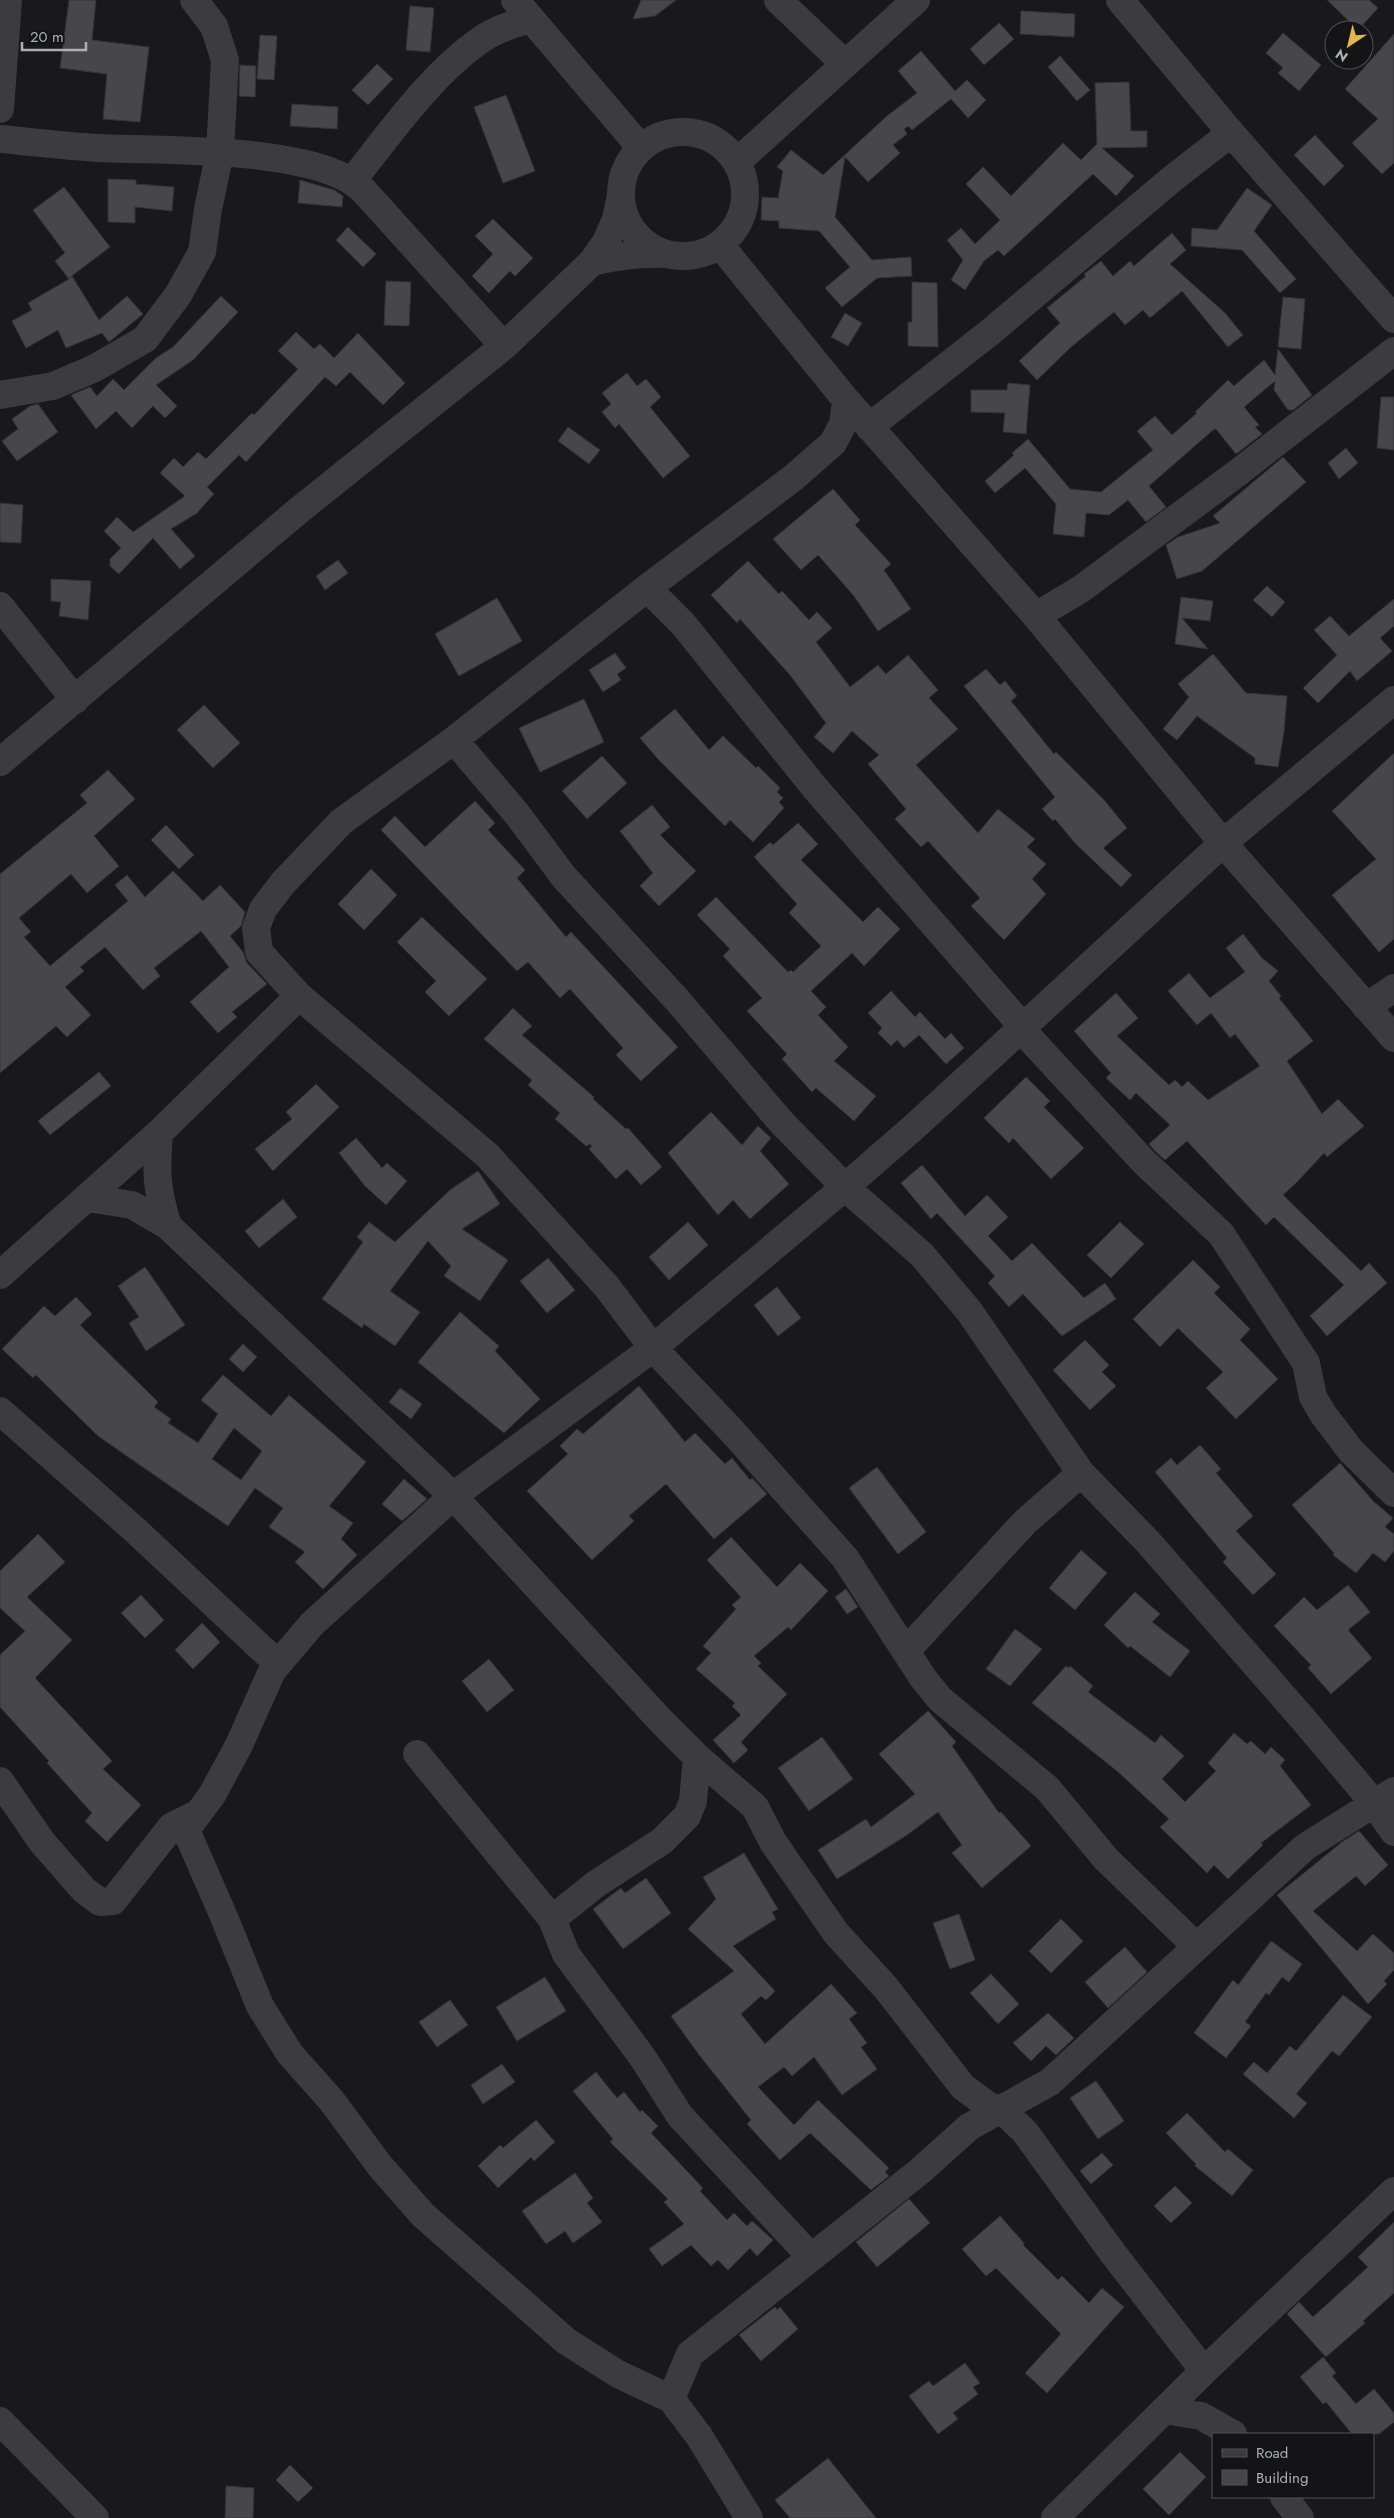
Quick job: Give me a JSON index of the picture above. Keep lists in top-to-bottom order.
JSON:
{
  "legend": ["Road", "Building"],
  "scale_bar": "20 m",
  "north": "bottom left"
}
